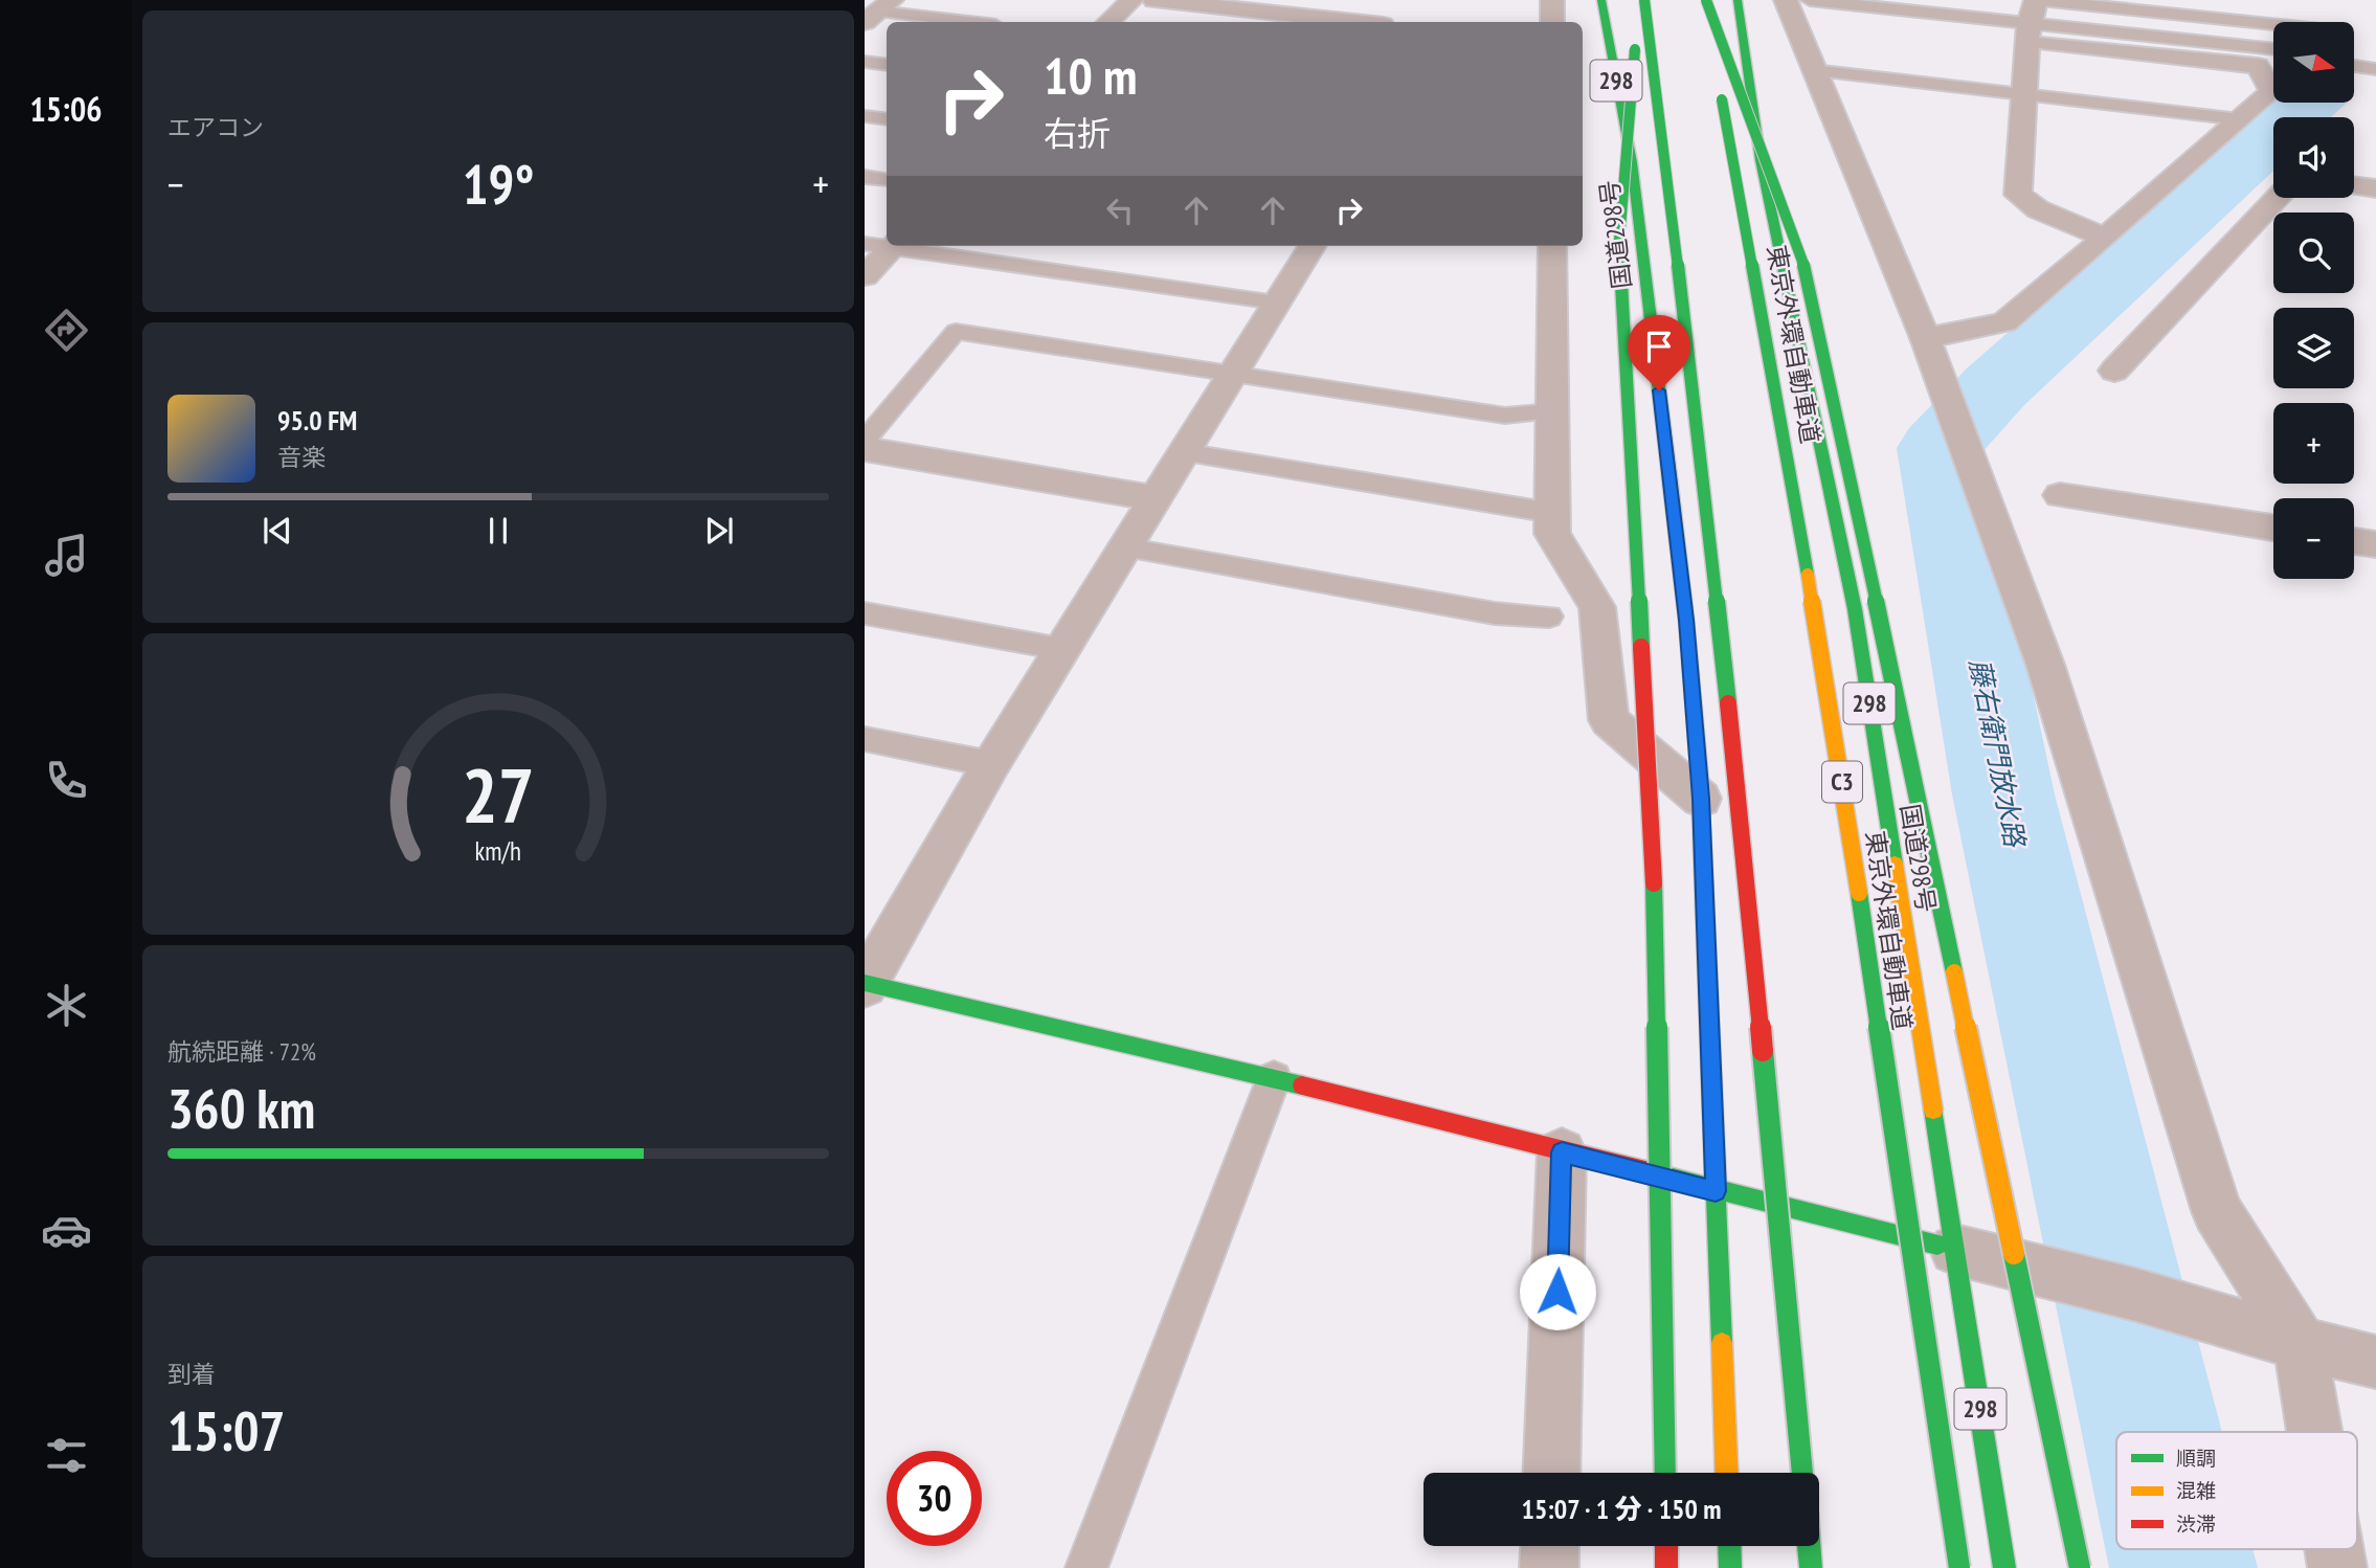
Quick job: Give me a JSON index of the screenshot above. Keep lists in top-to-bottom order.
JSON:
{
  "streets": {
    "main road": [
      "298",
      "国道298号",
      "東京外環自動車道",
      "C3"
    ]
  },
  "water": ["藤右衛門放水路"],
  "legend": ["順調", "混雑", "渋滞"],
  "north": "right",
  "page": {
    "tabs": "15:06",
    "tile": [
      "エアコン",
      ["航続距離 · 72%", "360 km"],
      ["到着", "15:07"]
    ],
    "map_buttons": ["+", "−"],
    "turn": ["10 m", "右折"],
    "heat": ["−", "19°", "+"],
    "song": ["95.0 FM", "音楽"],
    "limit": "30",
    "trip": "15:07 · 1 分 · 150 m",
    "gauge": ["27", "km/h"]
  }
}
